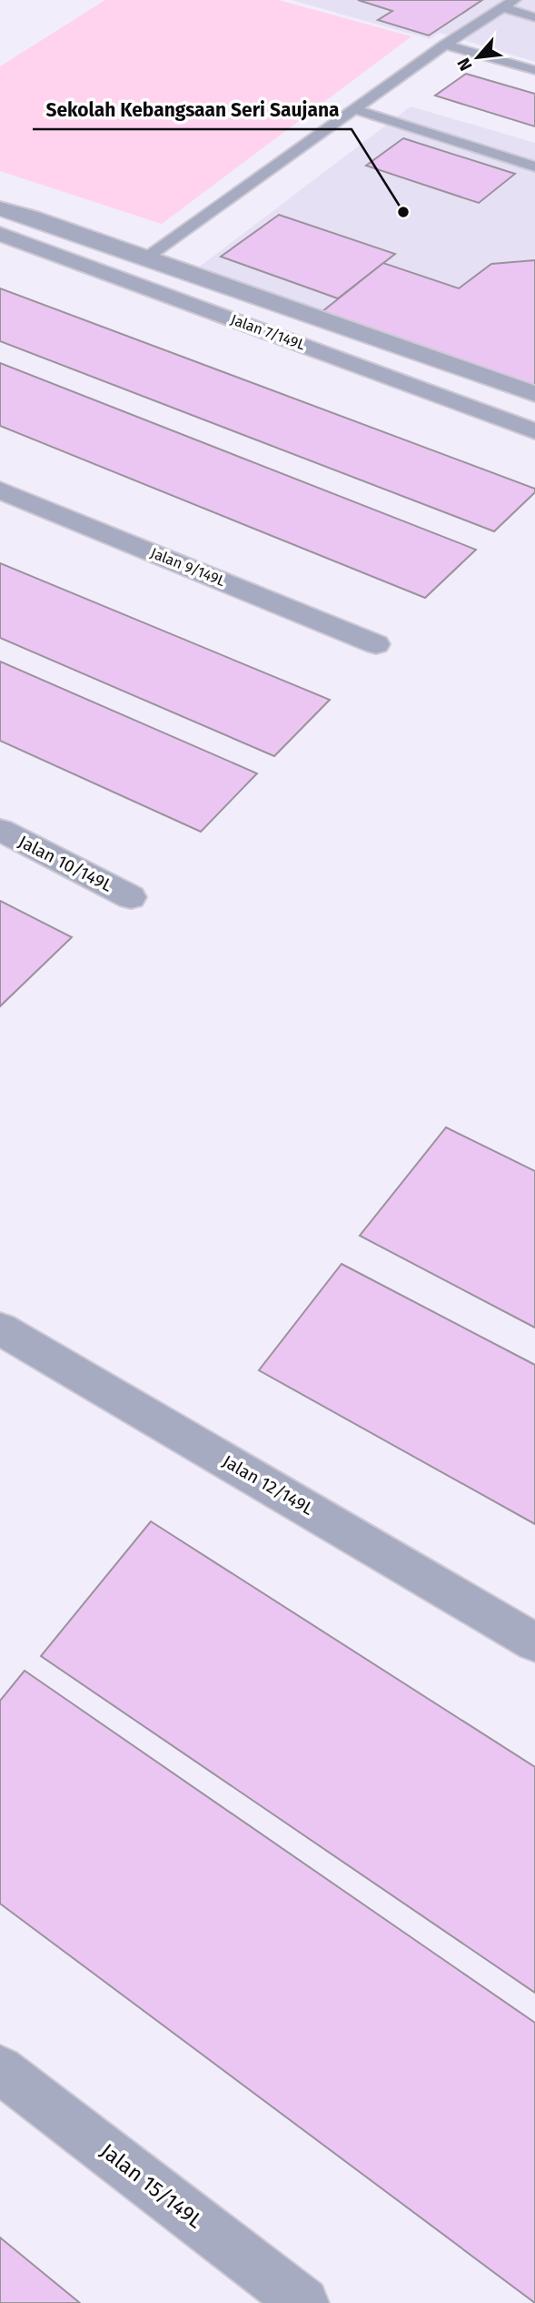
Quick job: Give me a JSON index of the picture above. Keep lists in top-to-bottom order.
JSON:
{
  "streets": {
    "street": [
      "Jalan 7/149L",
      "Jalan 9/149L",
      "Jalan 10/149L",
      "Jalan 12/149L",
      "Jalan 15/149L"
    ]
  },
  "places": ["Sekolah Kebangsaan Seri Saujana"],
  "north": "bottom left"
}
